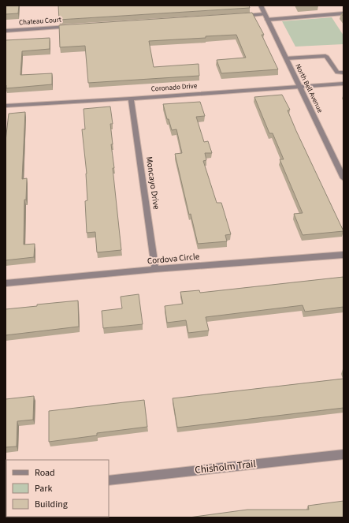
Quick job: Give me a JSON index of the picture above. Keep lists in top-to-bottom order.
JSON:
{
  "streets": {
    "street": [
      "Chateau Court",
      "Coronado Drive",
      "North Bell Avenue",
      "Moncayo Drive",
      "Cordova Circle",
      "Chisholm Trail"
    ]
  },
  "crossings": [
    ["Coronado Drive", "North Bell Avenue"],
    ["Coronado Drive", "Moncayo Drive"],
    ["Moncayo Drive", "Cordova Circle"]
  ],
  "legend": ["Road", "Park", "Building"]
}
